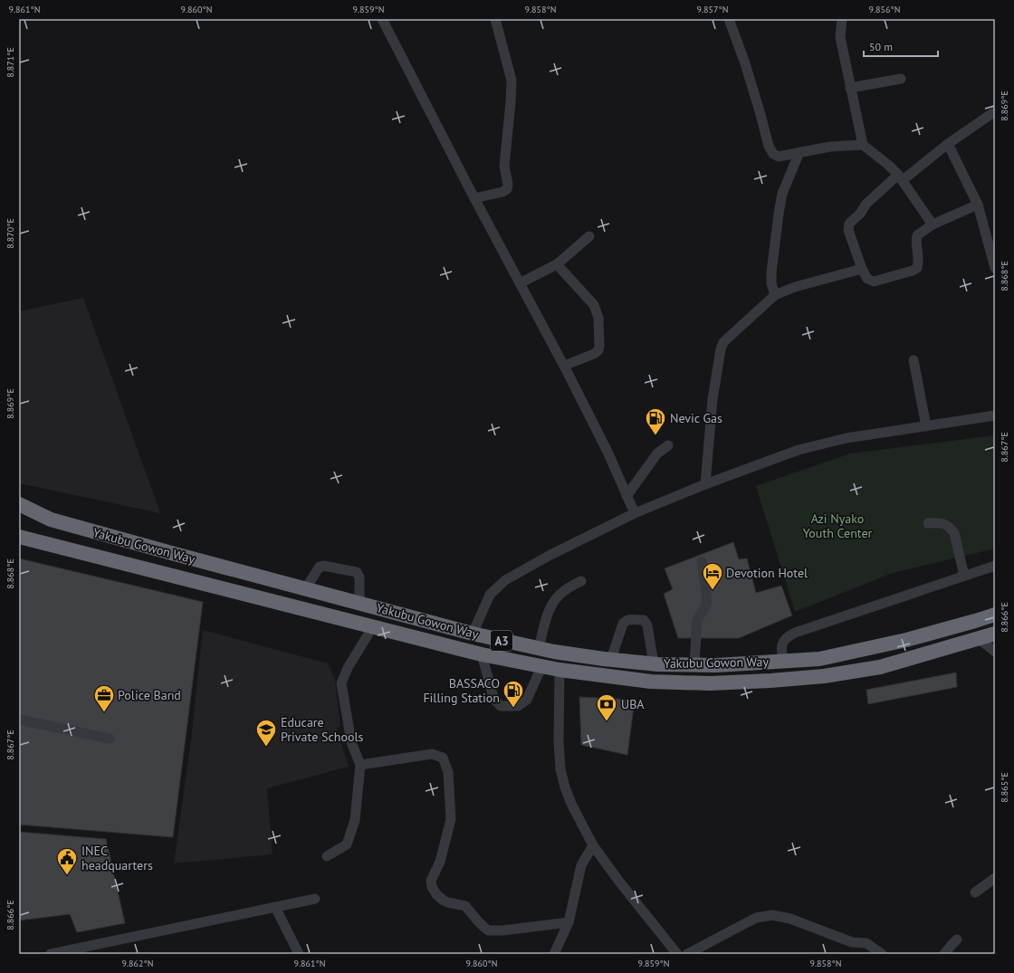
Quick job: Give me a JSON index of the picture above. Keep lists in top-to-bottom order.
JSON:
{
  "streets": {
    "highway": ["Yakubu Gowon Way", "A3"]
  },
  "parks": ["Azi Nyako Youth Center"],
  "places": {
    "fuel station": ["Nevic Gas", "BASSACO Filling Station"],
    "hotel": ["Devotion Hotel"],
    "office": ["Police Band"],
    "bank": ["UBA"],
    "school or university": ["Educare Private Schools"],
    "public building": ["INEC headquarters"]
  },
  "scale_bar": "50 m",
  "coordinates": [
    "9.861°N",
    "9.860°N",
    "9.859°N",
    "9.858°N",
    "9.857°N",
    "9.856°N",
    "8.871°E",
    "8.869°E",
    "8.870°E",
    "8.868°E",
    "8.867°E",
    "8.866°E",
    "8.865°E",
    "9.862°N"
  ]
}
